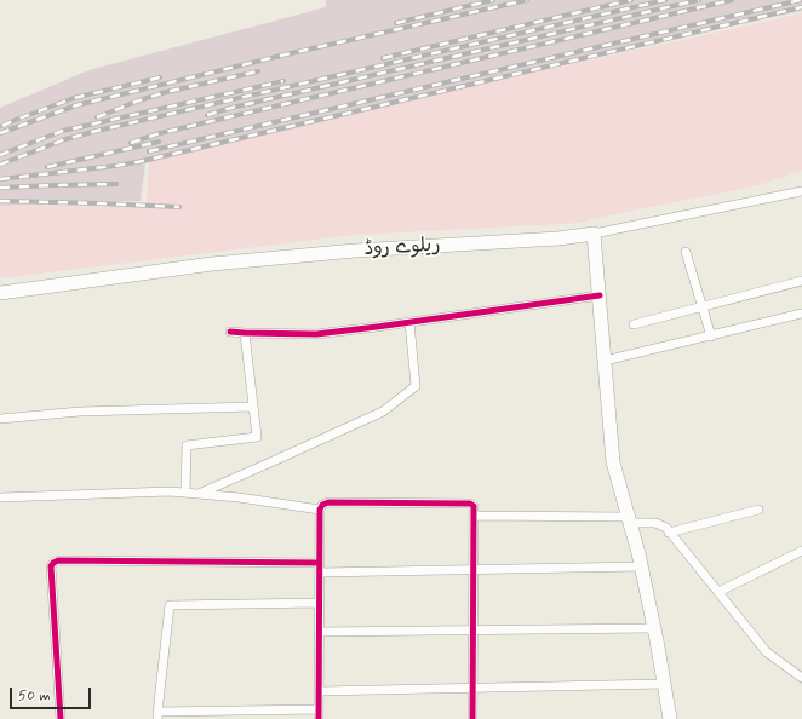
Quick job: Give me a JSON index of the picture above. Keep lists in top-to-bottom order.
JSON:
{
  "streets": {
    "main road": ["ریلوے روڈ"]
  },
  "scale_bar": "50 m"
}
